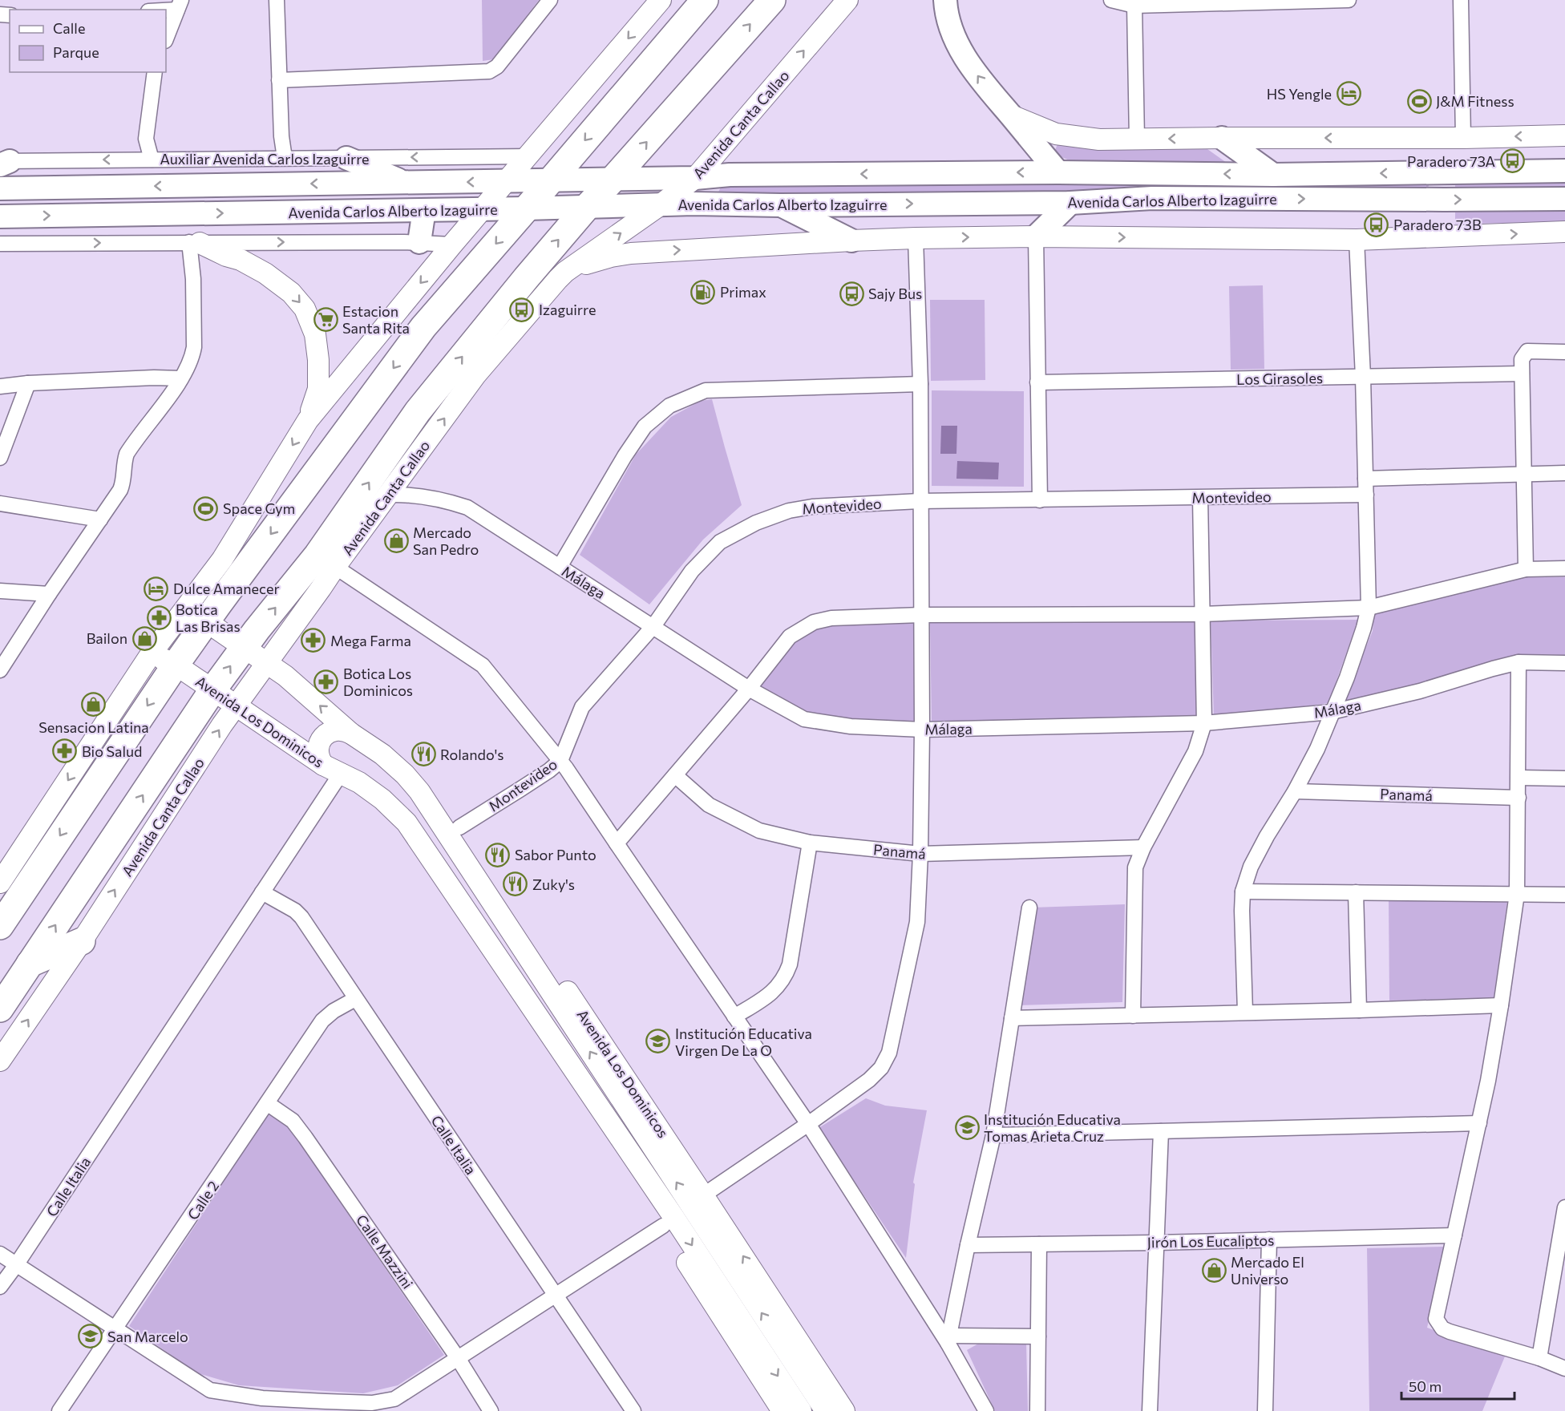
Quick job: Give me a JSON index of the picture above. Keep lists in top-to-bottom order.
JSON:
{
  "streets": {
    "highway": ["Avenida Canta Callao"],
    "main road": ["Avenida Carlos Alberto Izaguirre", "Avenida Los Dominicos"],
    "street": [
      "Auxiliar Avenida Carlos Izaguirre",
      "Los Girasoles",
      "Montevideo",
      "Málaga",
      "Panamá",
      "Calle Italia",
      "Calle 2",
      "Jirón Los Eucaliptos",
      "Calle Mazzini"
    ]
  },
  "crossings": [
    ["Avenida Canta Callao", "Avenida Carlos Alberto Izaguirre"],
    ["Avenida Canta Callao", "Málaga"],
    ["Avenida Canta Callao", "Avenida Los Dominicos"],
    ["Montevideo", "Málaga"],
    ["Montevideo", "Avenida Los Dominicos"],
    ["Avenida Los Dominicos", "Calle Italia"],
    ["Calle Italia", "Calle 2"],
    ["Calle 2", "Calle Mazzini"]
  ],
  "places": {
    "hotel": ["HS Yengle", "Dulce Amanecer"],
    "sports": ["J&M Fitness", "Space Gym"],
    "bus stop": [
      "Paradero 73A",
      "Paradero 73B",
      "Sajy Bus",
      "Izaguirre"
    ],
    "fuel station": ["Primax"],
    "supermarket": ["Estacion Santa Rita"],
    "shop": [
      "Mercado San Pedro",
      "Bailon",
      "Sensacion Latina",
      "Mercado El Universo"
    ],
    "pharmacy": [
      "Botica Las Brisas",
      "Mega Farma",
      "Botica Los Dominicos",
      "Bio Salud"
    ],
    "restaurant": ["Rolando's", "Sabor Punto", "Zuky's"],
    "school or university": ["Institución Educativa Virgen De La O", "Institución Educativa Tomas Arieta Cruz", "San Marcelo"]
  },
  "legend": ["Calle", "Parque"],
  "scale_bar": "50 m"
}
